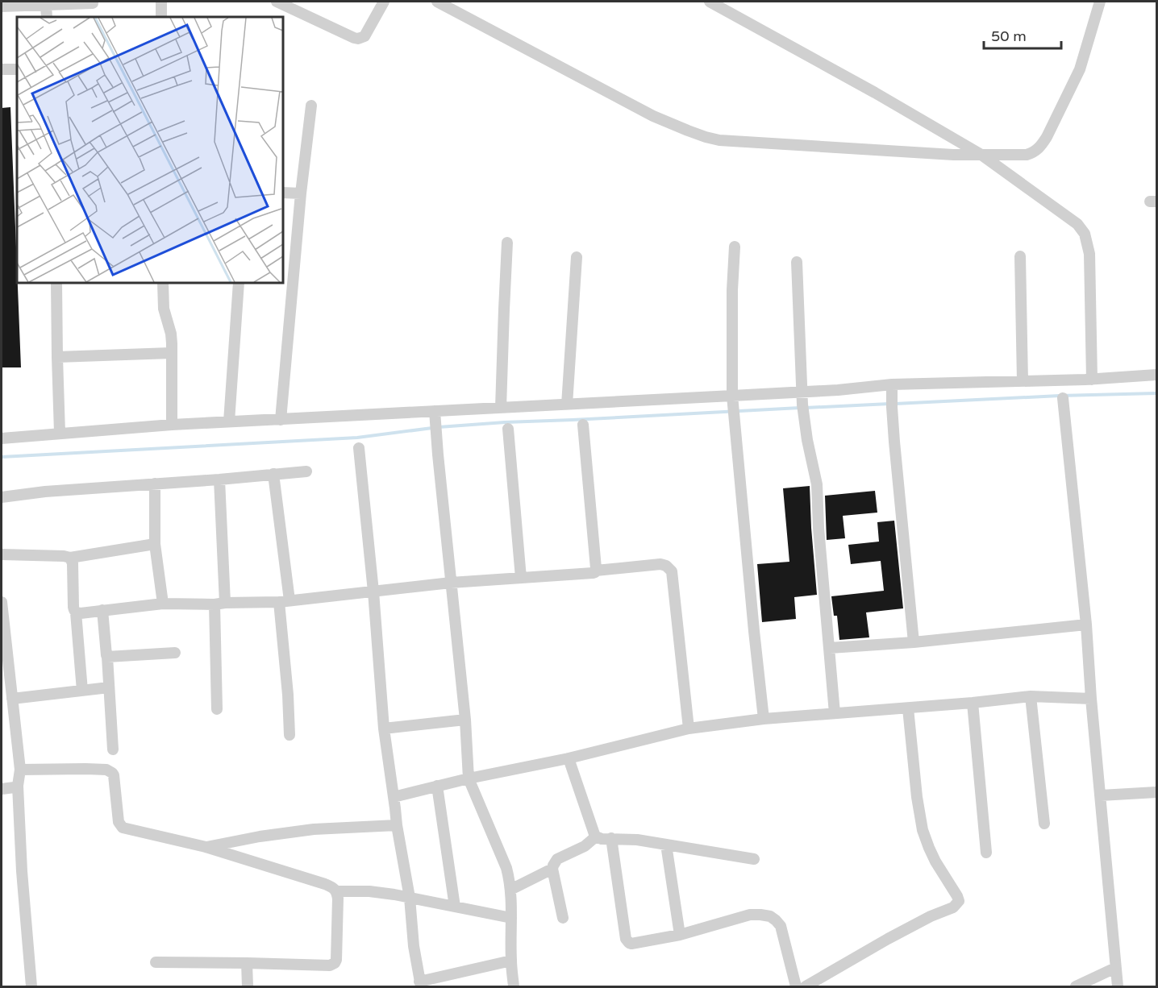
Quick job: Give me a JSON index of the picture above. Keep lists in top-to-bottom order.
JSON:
{
  "scale_bar": "50 m"
}
